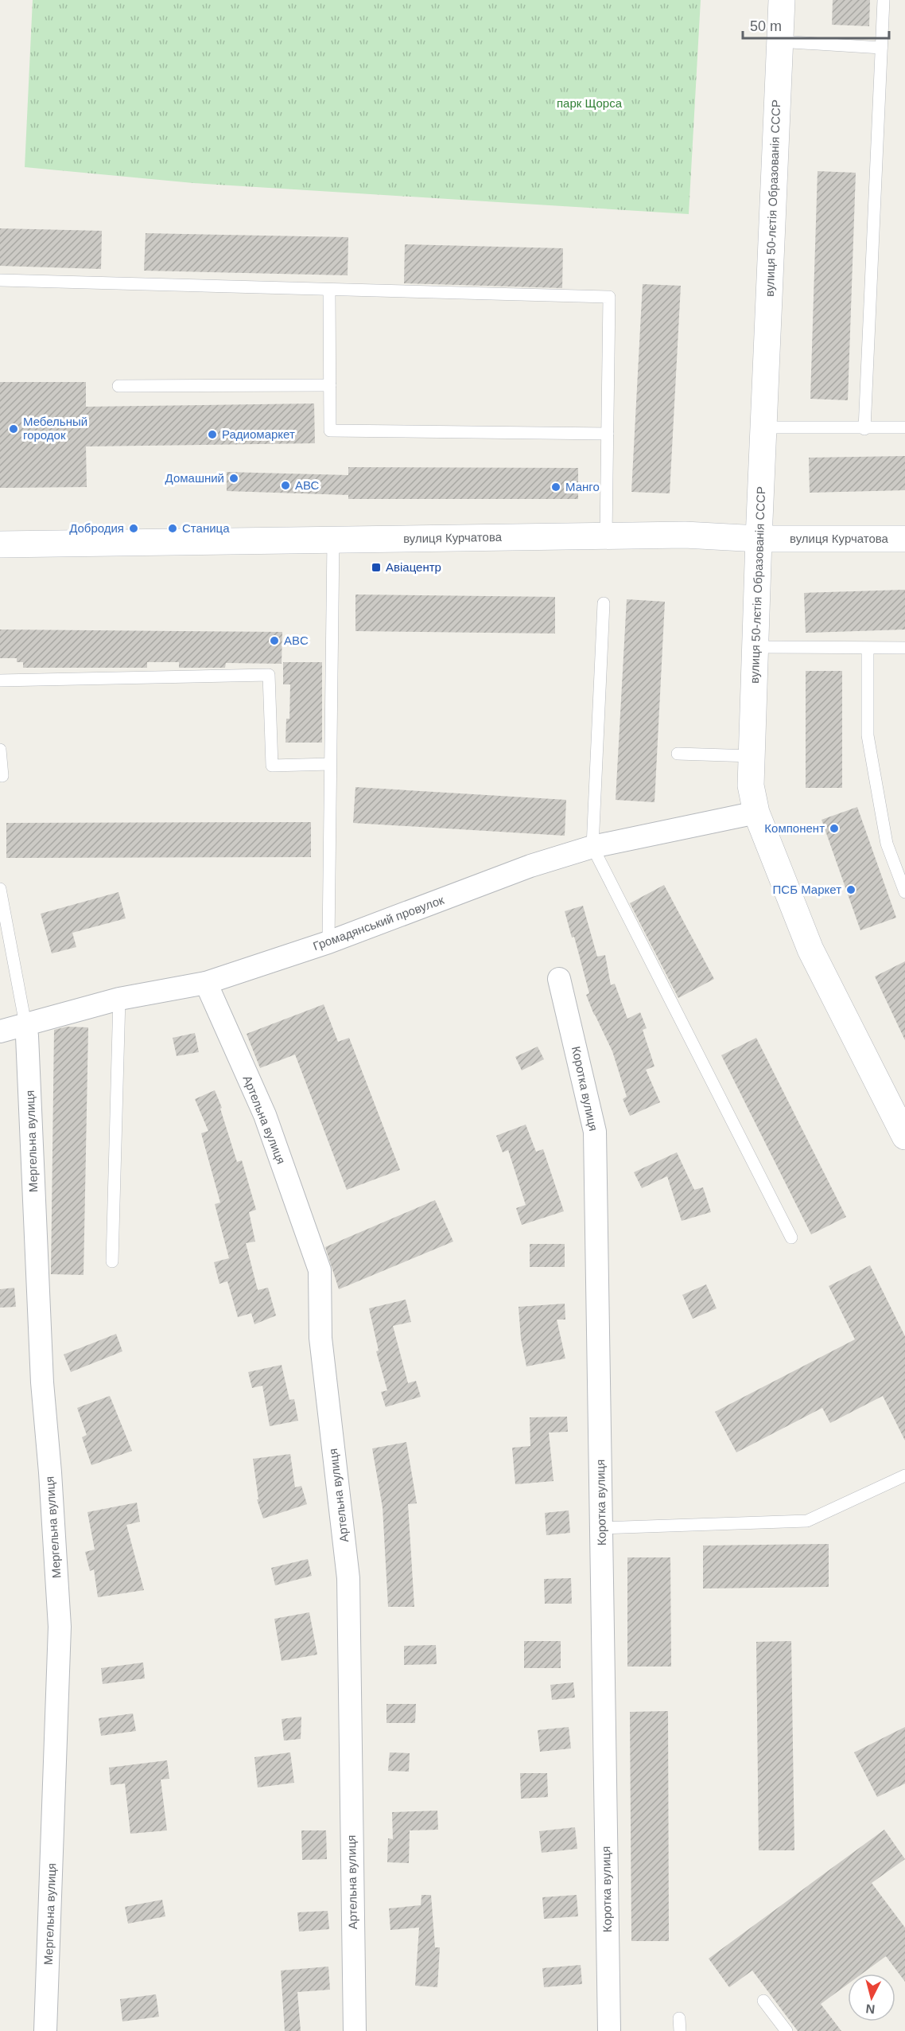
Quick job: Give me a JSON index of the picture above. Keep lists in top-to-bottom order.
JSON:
{
  "streets": {
    "street": [
      "вулиця 50-лєтія Образованія СССР",
      "вулиця Курчатова",
      "Громадянський провулок",
      "Коротка вулиця",
      "Артельна вулиця",
      "Мергельна вулиця"
    ]
  },
  "crossings": [
    ["вулиця 50-лєтія Образованія СССР", "вулиця Курчатова"],
    ["вулиця 50-лєтія Образованія СССР", "Громадянський провулок"],
    ["Громадянський провулок", "Артельна вулиця"],
    ["Громадянський провулок", "Мергельна вулиця"]
  ],
  "parks": ["парк Щорса"],
  "places": {
    "other": [
      "Мебельный городок",
      "Радиомаркет",
      "Домашний",
      "АВС",
      "Манго",
      "Добродия",
      "Станица",
      "ABC",
      "Компонент",
      "ПСБ Маркет"
    ],
    "transit": ["Авіацентр"]
  },
  "scale_bar": "50 m",
  "north": "bottom"
}
